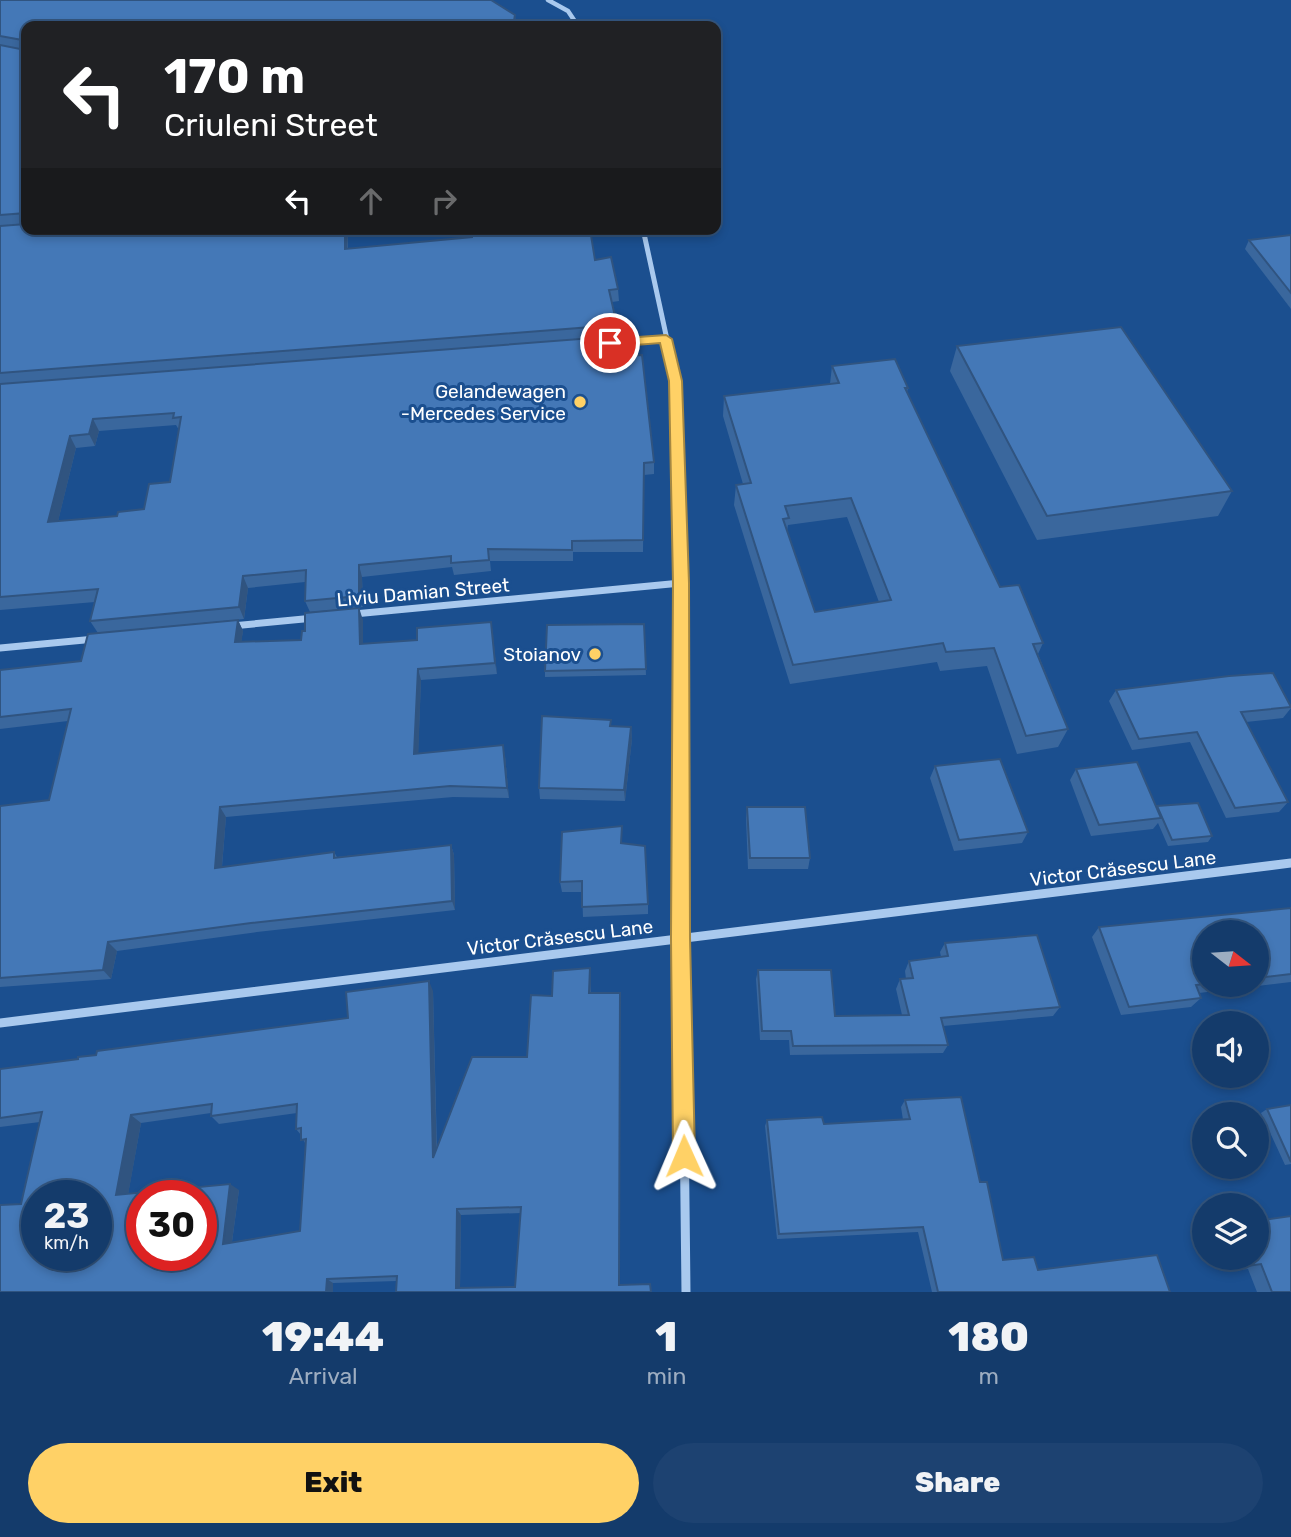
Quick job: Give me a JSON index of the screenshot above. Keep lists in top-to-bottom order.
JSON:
{
  "streets": {
    "street": ["Liviu Damian Street", "Victor Crăsescu Lane"]
  },
  "places": ["Gelandewagen -Mercedes Service", "Stoianov"],
  "north": "right",
  "page": {
    "turn": ["170 m", "Criuleni Street"],
    "speed": "23 km/h",
    "limit": "30",
    "eta": [
      "19:44",
      "Arrival",
      "1",
      "min",
      "180",
      "m"
    ],
    "buttons": ["Exit", "Share"]
  }
}
